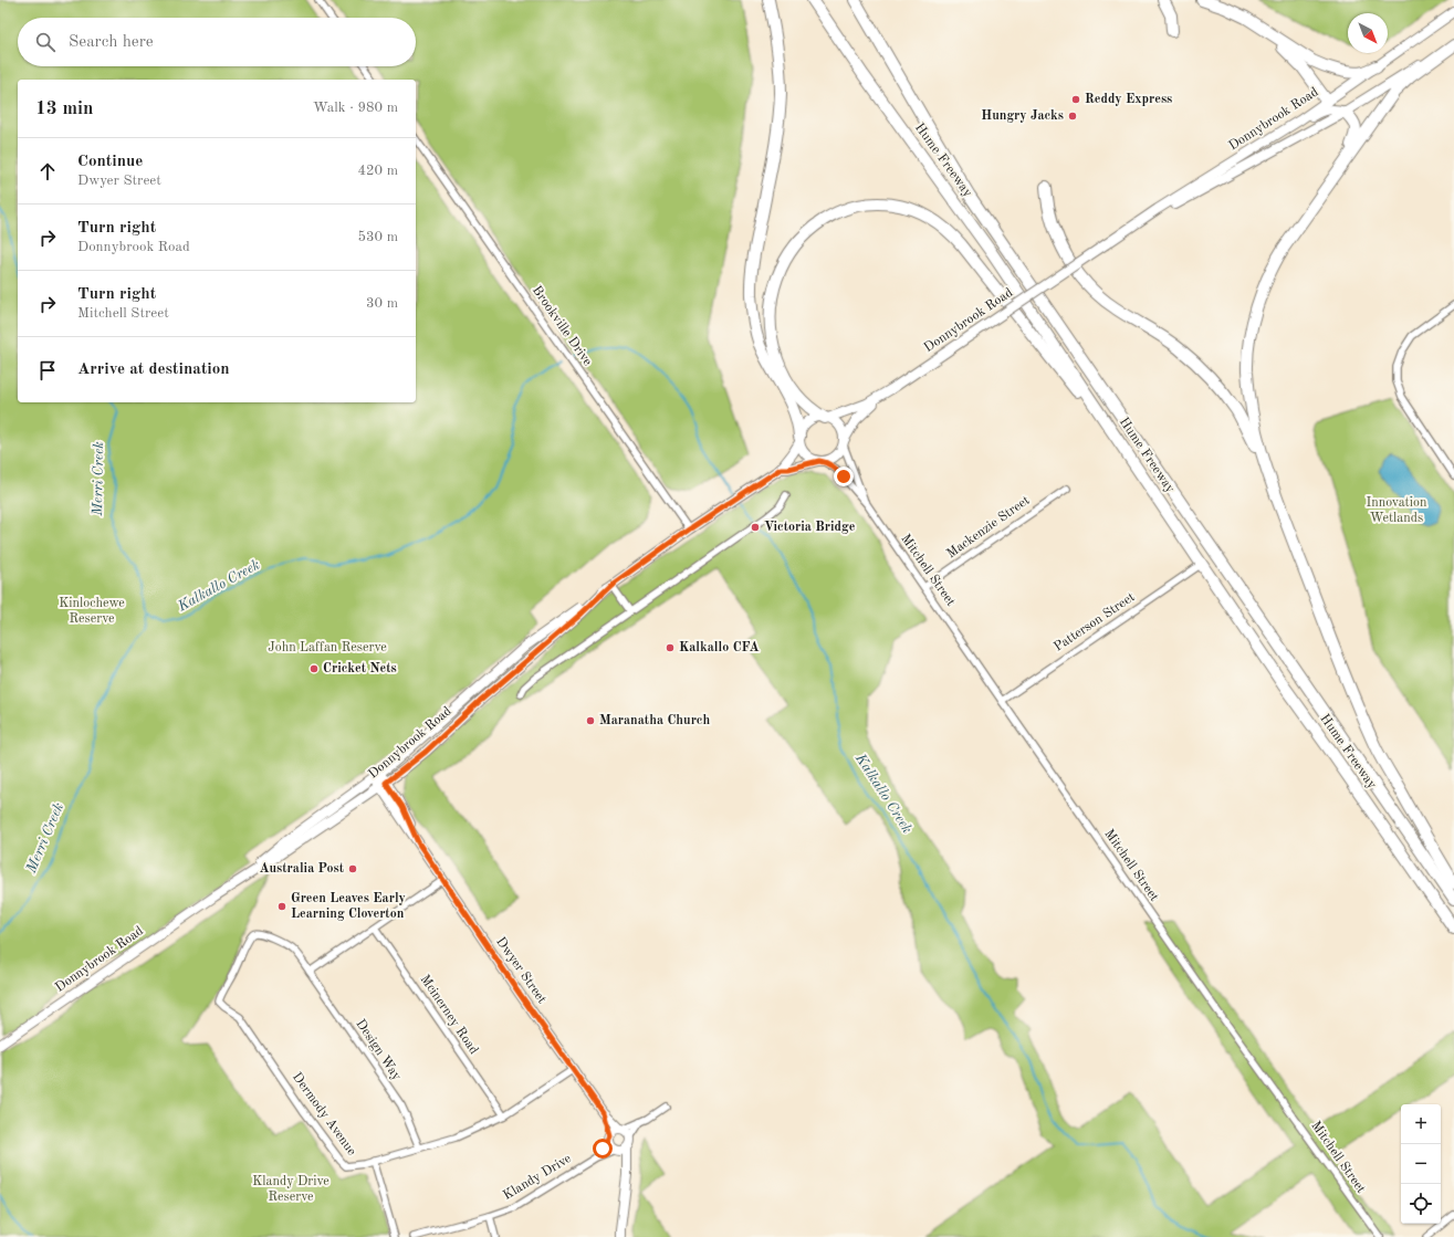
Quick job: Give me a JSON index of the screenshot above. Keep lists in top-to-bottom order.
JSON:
{
  "streets": {
    "highway": ["Hume Freeway"],
    "main road": ["Donnybrook Road", "Dwyer Street"],
    "street": [
      "Brookville Drive",
      "Mackenzie Street",
      "Mitchell Street",
      "Patterson Street",
      "Mcinerney Road",
      "Design Way",
      "Dermody Avenue",
      "Klandy Drive"
    ]
  },
  "crossings": [
    ["Donnybrook Road", "Brookville Drive"],
    ["Donnybrook Road", "Mitchell Street"],
    ["Donnybrook Road", "Dwyer Street"],
    ["Hume Freeway", "Patterson Street"],
    ["Mackenzie Street", "Mitchell Street"],
    ["Mitchell Street", "Patterson Street"],
    ["Dwyer Street", "Dermody Avenue"],
    ["Dwyer Street", "Klandy Drive"],
    ["Mcinerney Road", "Dermody Avenue"],
    ["Design Way", "Dermody Avenue"]
  ],
  "water": ["Merri Creek", "Kalkallo Creek"],
  "parks": [
    "Innovation Wetlands",
    "Kinlochewe Reserve",
    "John Laffan Reserve",
    "Klandy Drive Reserve"
  ],
  "places": [
    "Reddy Express",
    "Hungry Jacks",
    "Victoria Bridge",
    "Kalkallo CFA",
    "Cricket Nets",
    "Maranatha Church",
    "Australia Post",
    "Green Leaves Early Learning Cloverton"
  ],
  "north": "bottom right",
  "page": {
    "search": "Search here",
    "heading": ["13 min", "Walk · 980 m"],
    "list": [
      ["Continue", "Dwyer Street", "420 m"],
      ["Turn right", "Donnybrook Road", "530 m"],
      ["Turn right", "Mitchell Street", "30 m"],
      "Arrive at destination"
    ],
    "map_buttons": ["+", "−"]
  }
}
